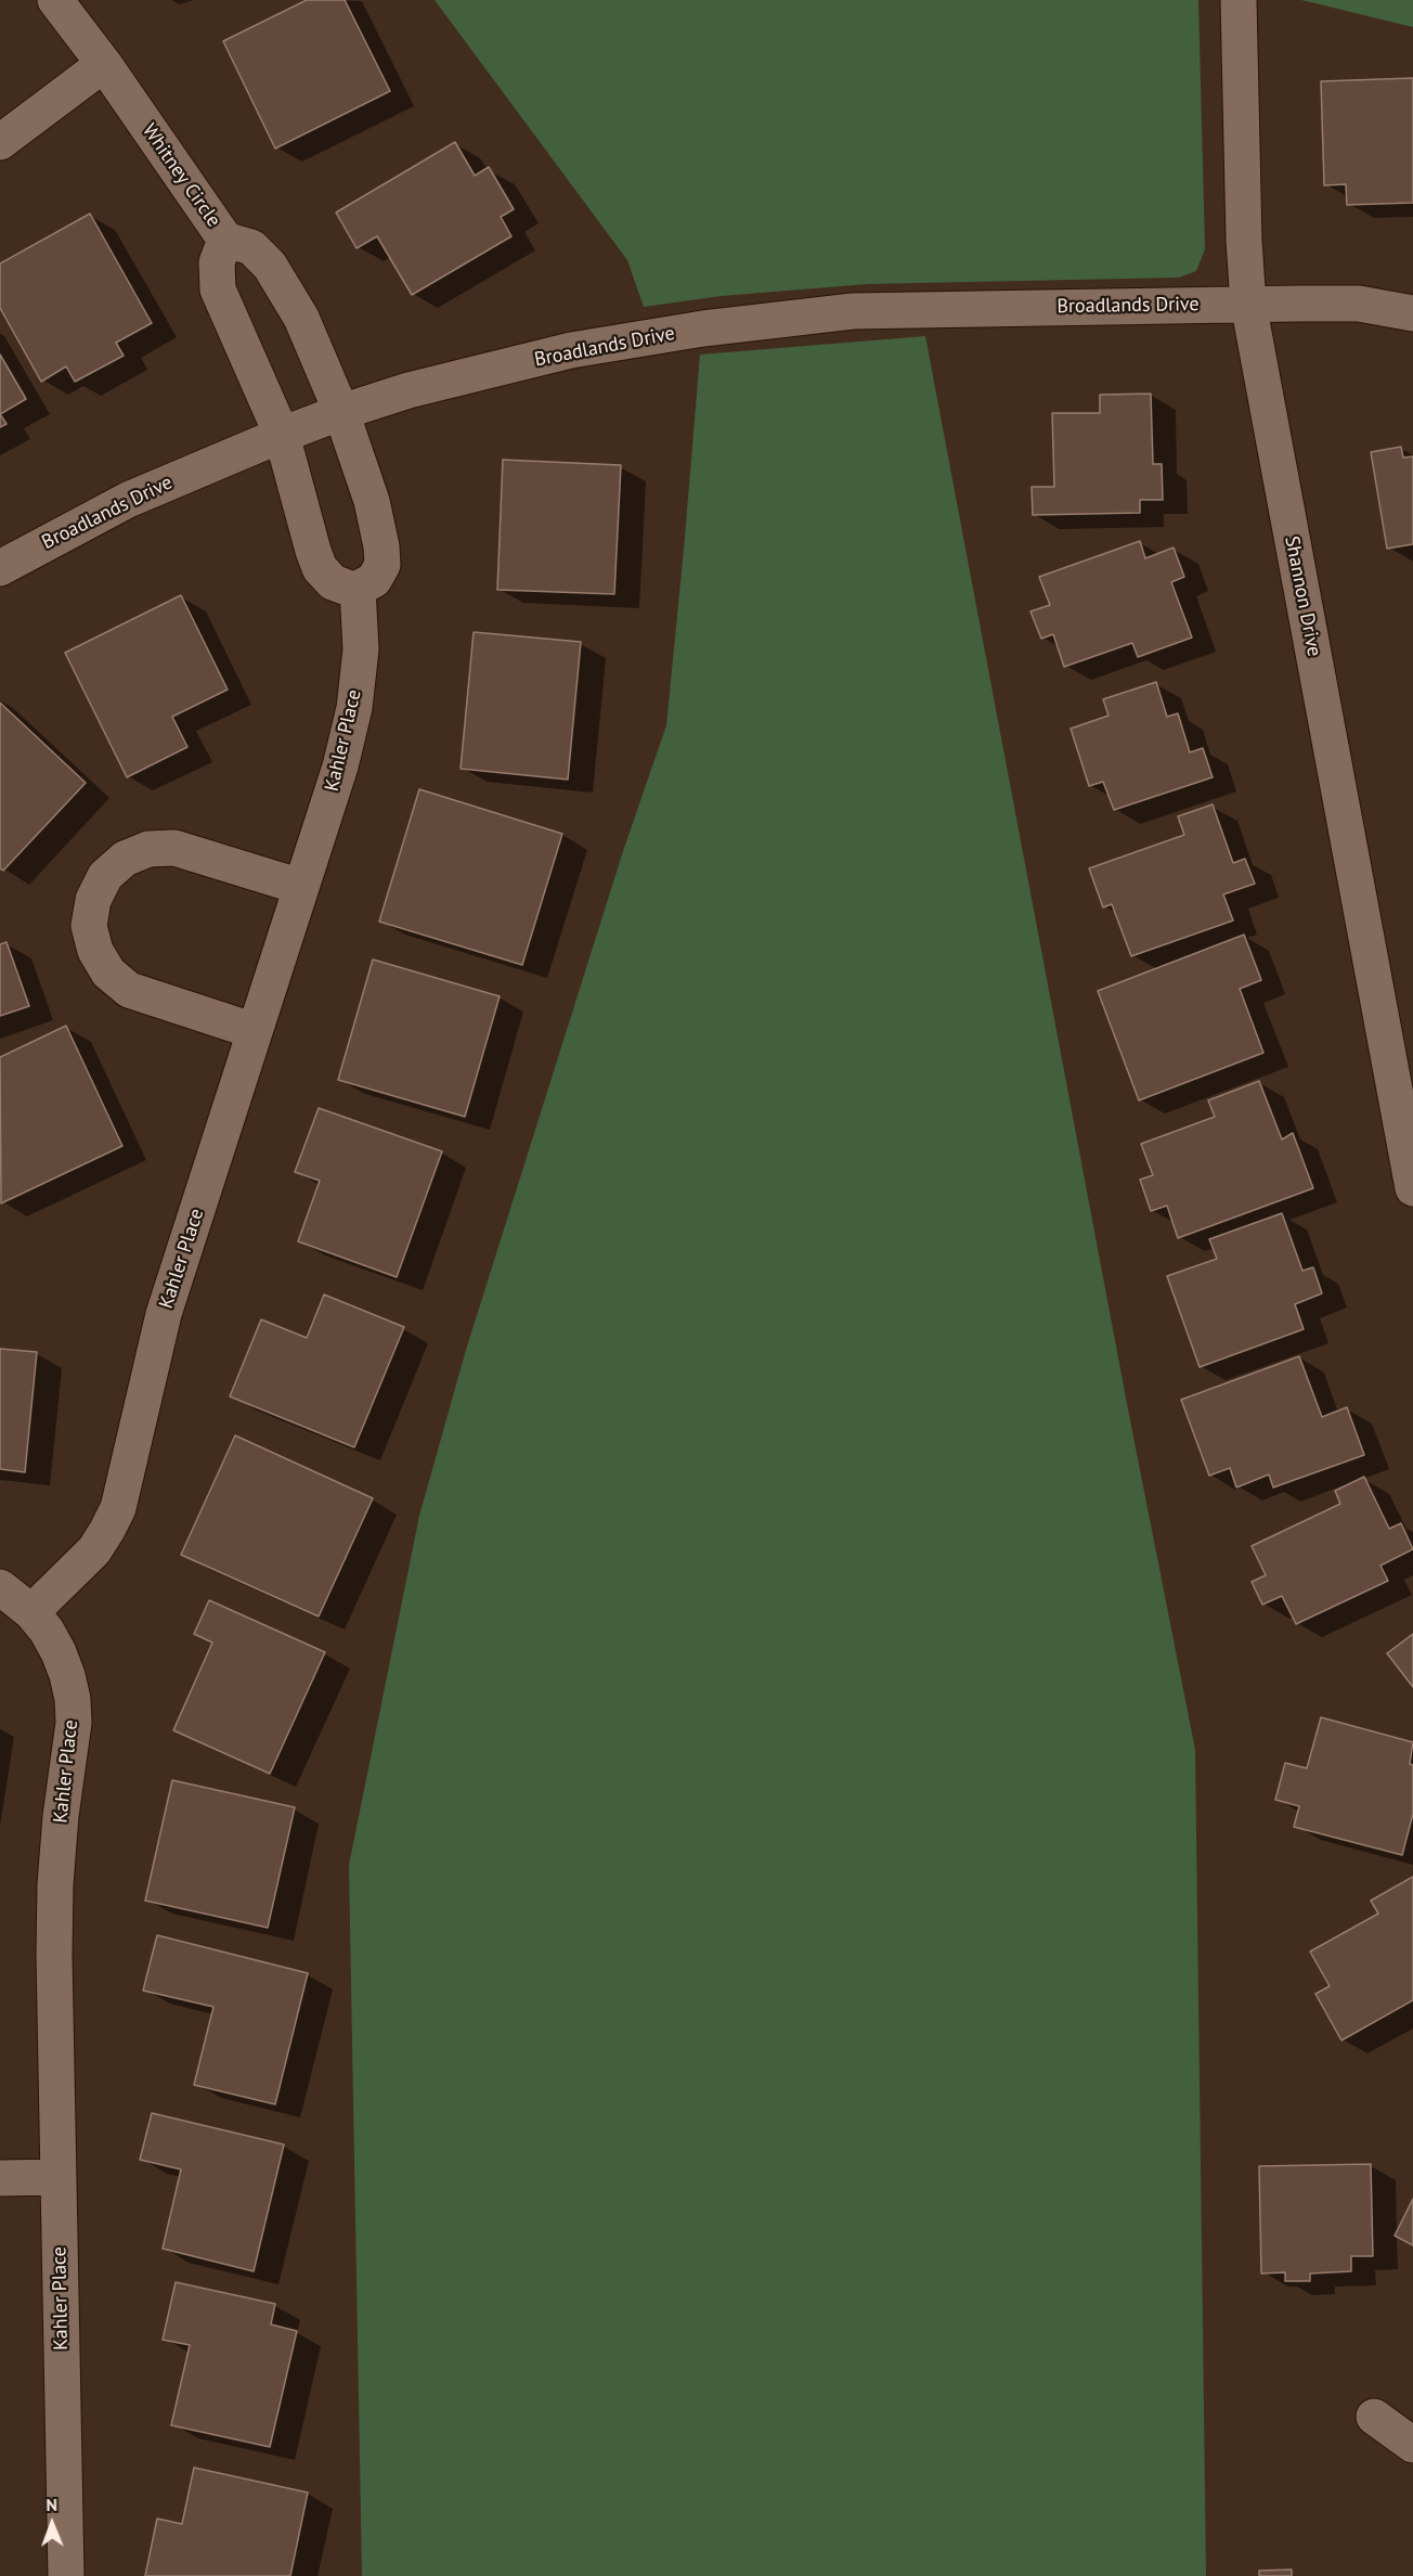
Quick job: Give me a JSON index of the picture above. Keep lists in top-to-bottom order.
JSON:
{
  "streets": {
    "street": [
      "Whitney Circle",
      "Broadlands Drive",
      "Shannon Drive",
      "Kahler Place"
    ]
  },
  "crossings": [
    ["Whitney Circle", "Broadlands Drive"],
    ["Broadlands Drive", "Shannon Drive"]
  ],
  "north": "top"
}
